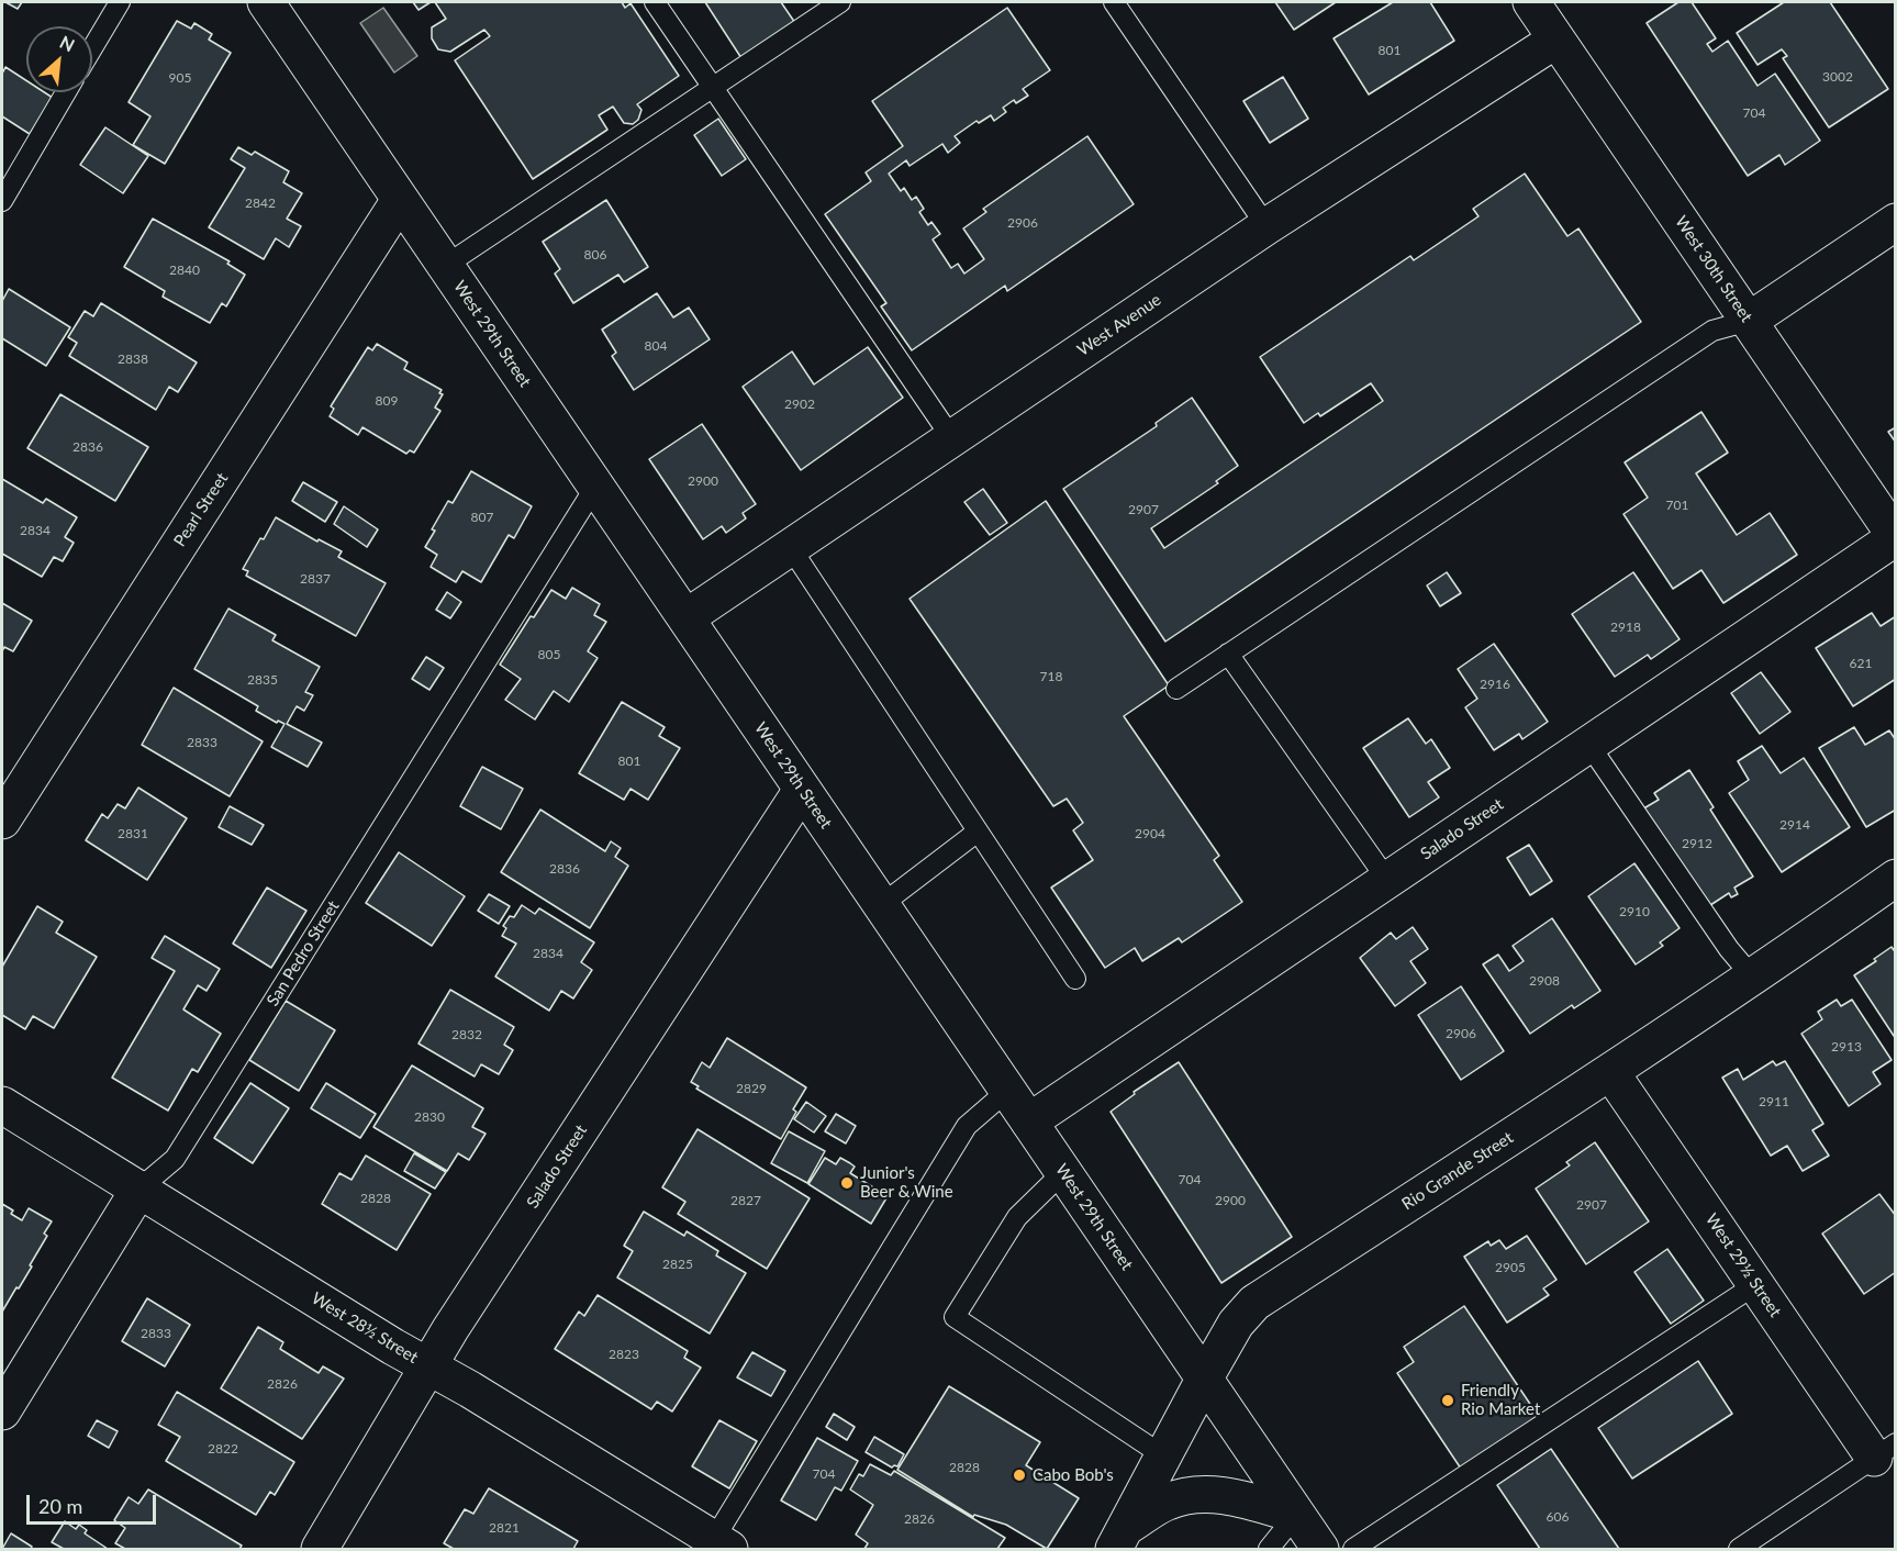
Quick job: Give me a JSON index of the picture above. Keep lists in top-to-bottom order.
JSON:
{
  "streets": {
    "street": [
      "West 30th Street",
      "West Avenue",
      "West 29th Street",
      "Pearl Street",
      "Salado Street",
      "San Pedro Street",
      "Rio Grande Street",
      "West 29½ Street",
      "West 28½ Street"
    ]
  },
  "crossings": [
    ["West 30th Street", "West Avenue"],
    ["West 30th Street", "Salado Street"],
    ["West Avenue", "West 29th Street"],
    ["West 29th Street", "Pearl Street"],
    ["West 29th Street", "Salado Street"],
    ["West 29th Street", "San Pedro Street"],
    ["West 29th Street", "Rio Grande Street"],
    ["Salado Street", "West 28½ Street"],
    ["San Pedro Street", "West 28½ Street"],
    ["Rio Grande Street", "West 29½ Street"]
  ],
  "places": ["Junior's Beer & Wine", "Friendly Rio Market", "Cabo Bob's"],
  "house_numbers": [
    "801",
    "3002",
    "905",
    "704",
    "2842",
    "2906",
    "806",
    "2840",
    "804",
    "2838",
    "809",
    "2902",
    "2836",
    "2900",
    "701",
    "2907",
    "807",
    "2834",
    "2837",
    "2918",
    "805",
    "621",
    "718",
    "2835",
    "2916",
    "2833",
    "801",
    "2914",
    "2831",
    "2904",
    "2912",
    "2836",
    "2910",
    "2834",
    "2908",
    "2906",
    "2832",
    "2913",
    "2829",
    "2911",
    "2830",
    "704",
    "2828",
    "2827",
    "2900",
    "2907",
    "2825",
    "2905",
    "2833",
    "2823",
    "2826",
    "2822",
    "2828",
    "704",
    "606",
    "2826",
    "2821"
  ],
  "scale_bar": "20 m",
  "north": "top right"
}
